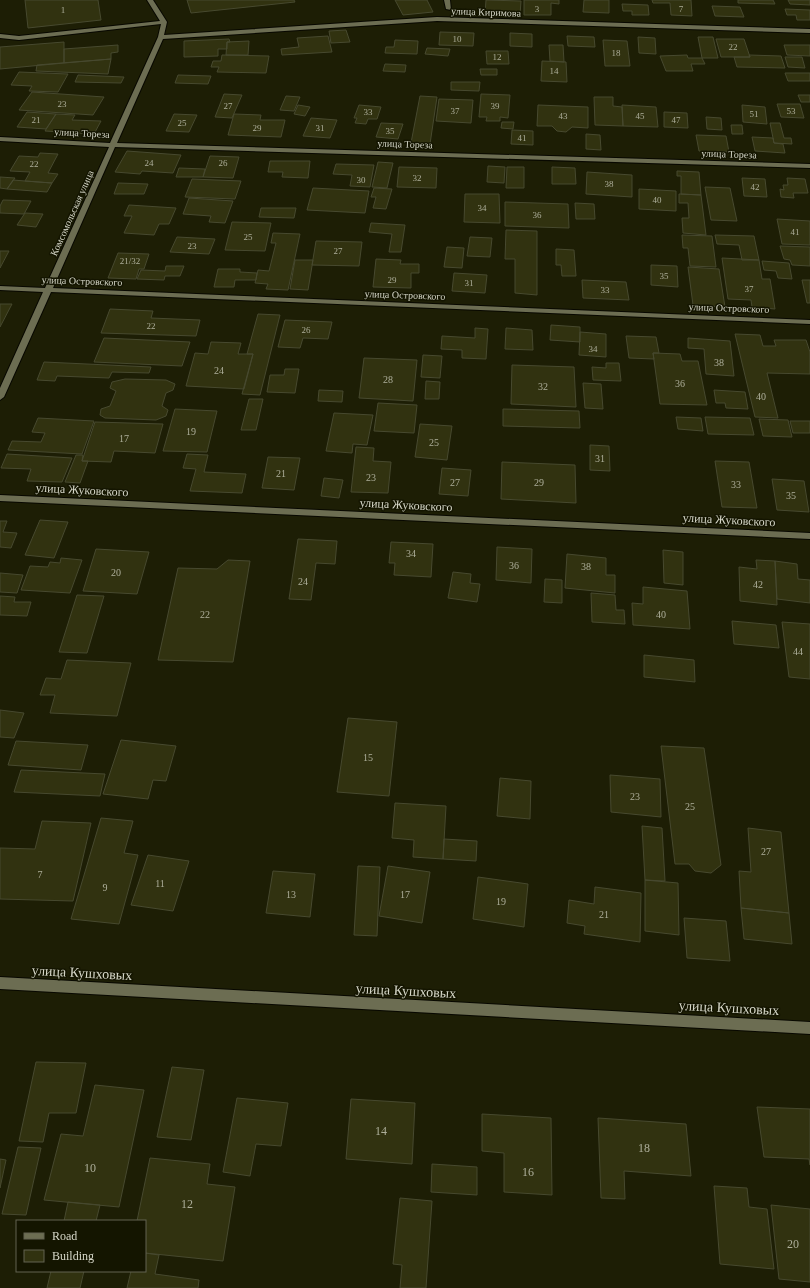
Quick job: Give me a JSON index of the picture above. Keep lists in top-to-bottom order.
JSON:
{
  "streets": {
    "street": [
      "улица Киримова",
      "улица Тореза",
      "Комсомольская улица",
      "улица Островского",
      "улица Жуковского",
      "улица Кушховых"
    ]
  },
  "crossings": [
    ["улица Киримова", "Комсомольская улица"],
    ["улица Тореза", "Комсомольская улица"],
    ["Комсомольская улица", "улица Островского"]
  ],
  "house_numbers": [
    "3",
    "7",
    "1",
    "10",
    "22",
    "18",
    "12",
    "14",
    "23",
    "27",
    "39",
    "37",
    "53",
    "33",
    "51",
    "43",
    "45",
    "21",
    "47",
    "25",
    "29",
    "31",
    "35",
    "41",
    "24",
    "26",
    "22",
    "32",
    "30",
    "38",
    "42",
    "40",
    "34",
    "36",
    "41",
    "25",
    "23",
    "27",
    "21/32",
    "35",
    "29",
    "31",
    "37",
    "33",
    "22",
    "26",
    "34",
    "38",
    "24",
    "28",
    "36",
    "32",
    "40",
    "19",
    "17",
    "25",
    "31",
    "21",
    "23",
    "27",
    "29",
    "33",
    "35",
    "34",
    "36",
    "38",
    "20",
    "24",
    "42",
    "22",
    "40",
    "44",
    "15",
    "23",
    "25",
    "27",
    "7",
    "11",
    "9",
    "13",
    "17",
    "19",
    "21",
    "14",
    "18",
    "10",
    "16",
    "12",
    "20"
  ],
  "legend": ["Road", "Building"]
}
